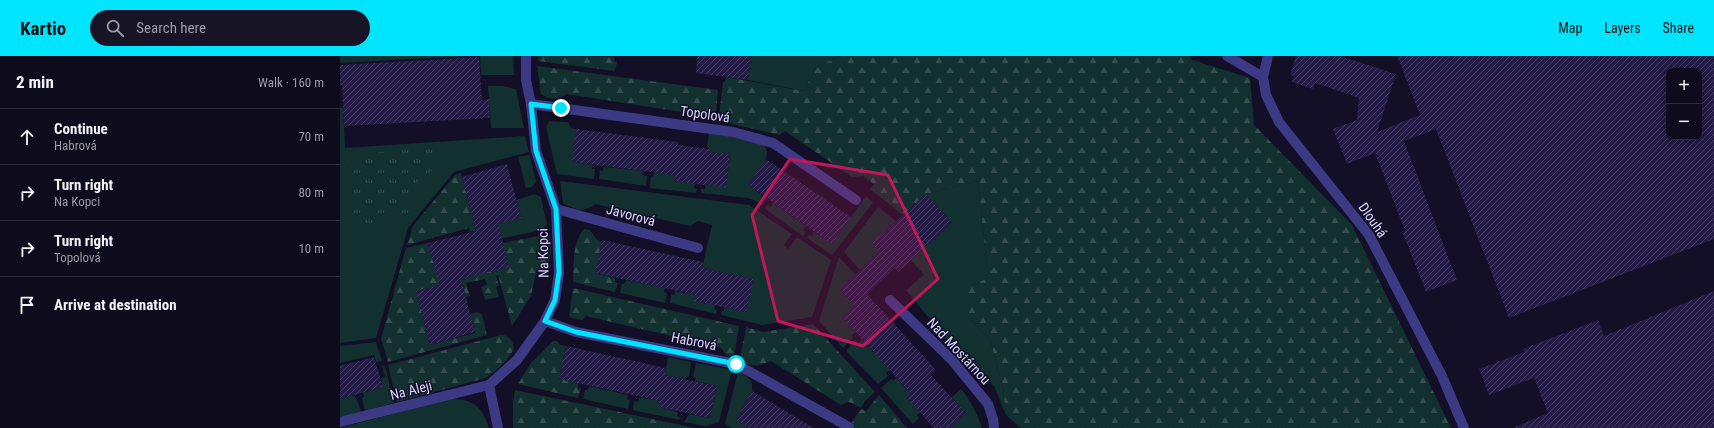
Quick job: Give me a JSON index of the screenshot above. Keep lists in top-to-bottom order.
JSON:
{
  "streets": {
    "street": [
      "Topolová",
      "Javorová",
      "Dlouhá",
      "Na Kopci",
      "Habrová",
      "Nad Mostárnou",
      "Na Aleji"
    ]
  },
  "crossings": [
    ["Topolová", "Na Kopci"],
    ["Javorová", "Na Kopci"],
    ["Na Kopci", "Habrová"],
    ["Na Kopci", "Na Aleji"]
  ],
  "page": {
    "header": "Kartio",
    "search": "Search here",
    "nav": ["Map", "Layers", "Share"],
    "heading": ["2 min", "Walk · 160 m"],
    "map_buttons": ["+", "−"],
    "list": [
      ["Continue", "Habrová", "70 m"],
      ["Turn right", "Na Kopci", "80 m"],
      ["Turn right", "Topolová", "10 m"],
      "Arrive at destination"
    ]
  }
}
